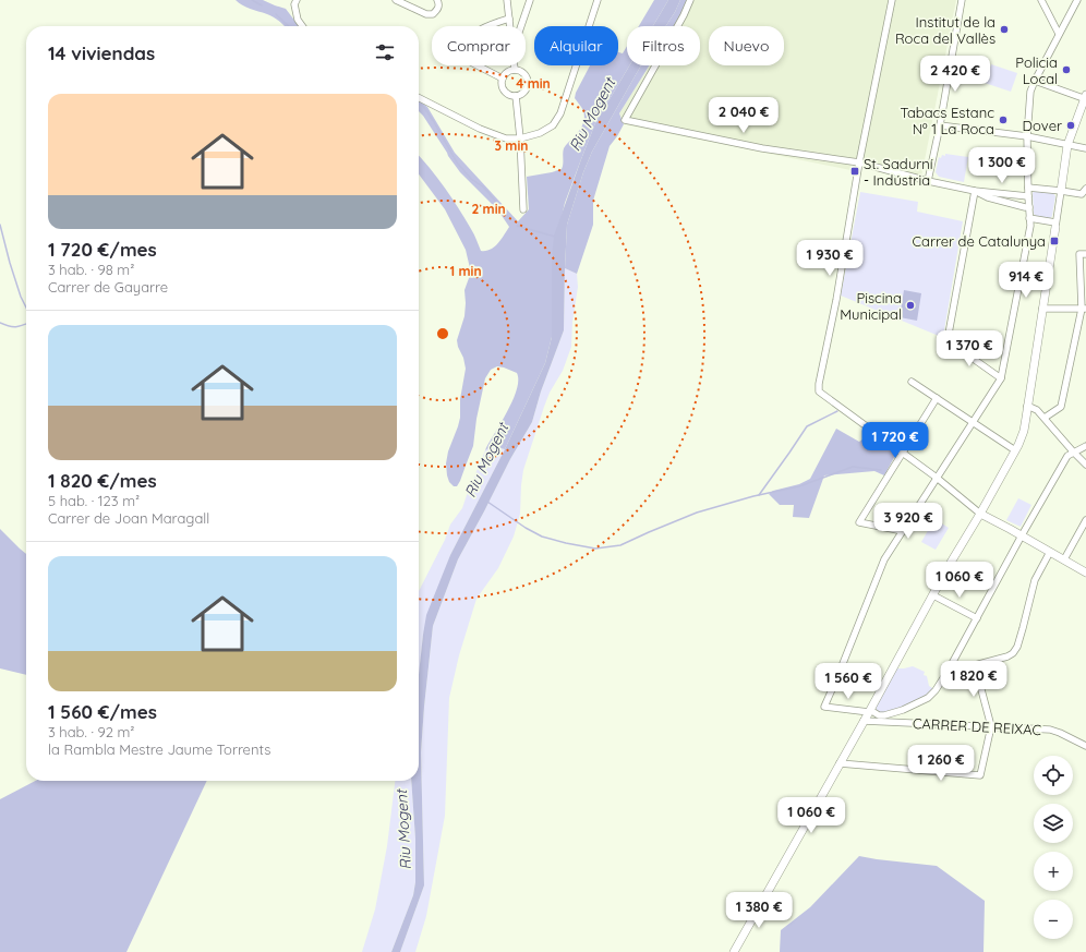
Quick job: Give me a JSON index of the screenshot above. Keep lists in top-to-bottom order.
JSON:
{
  "streets": {
    "street": ["CARRER DE REIXAC"]
  },
  "water": ["Riu Mogent"],
  "places": {
    "other": [
      "Institut de la Roca del Vallès",
      "Policia Local",
      "Tabacs Estanc Nº 1 La Roca",
      "Dover",
      "Piscina Municipal"
    ],
    "transit": ["St. Sadurní - Indústria", "Carrer de Catalunya"]
  },
  "page": {
    "chip": [
      "Comprar",
      "Alquilar",
      "Filtros",
      "Nuevo"
    ],
    "heading": "14 viviendas",
    "price": [
      "2 420 €",
      "2 040 €",
      "1 300 €",
      "1 930 €",
      "914 €",
      "1 370 €",
      "1 720 €",
      "3 920 €",
      "1 060 €",
      "1 820 €",
      "1 560 €",
      "1 260 €",
      "1 060 €",
      "1 380 €"
    ],
    "list": [
      {
        "name": "1 720 €/mes",
        "note": "3 hab. · 98 m² · Carrer de Gayarre"
      },
      {
        "name": "1 820 €/mes",
        "note": "5 hab. · 123 m² · Carrer de Joan Maragall"
      },
      {
        "name": "1 560 €/mes",
        "note": "3 hab. · 92 m² · la Rambla Mestre Jaume Torrents"
      }
    ],
    "map_buttons": ["+", "−"]
  },
  "rings": [
    "4 min",
    "3 min",
    "2 min",
    "1 min"
  ]
}
